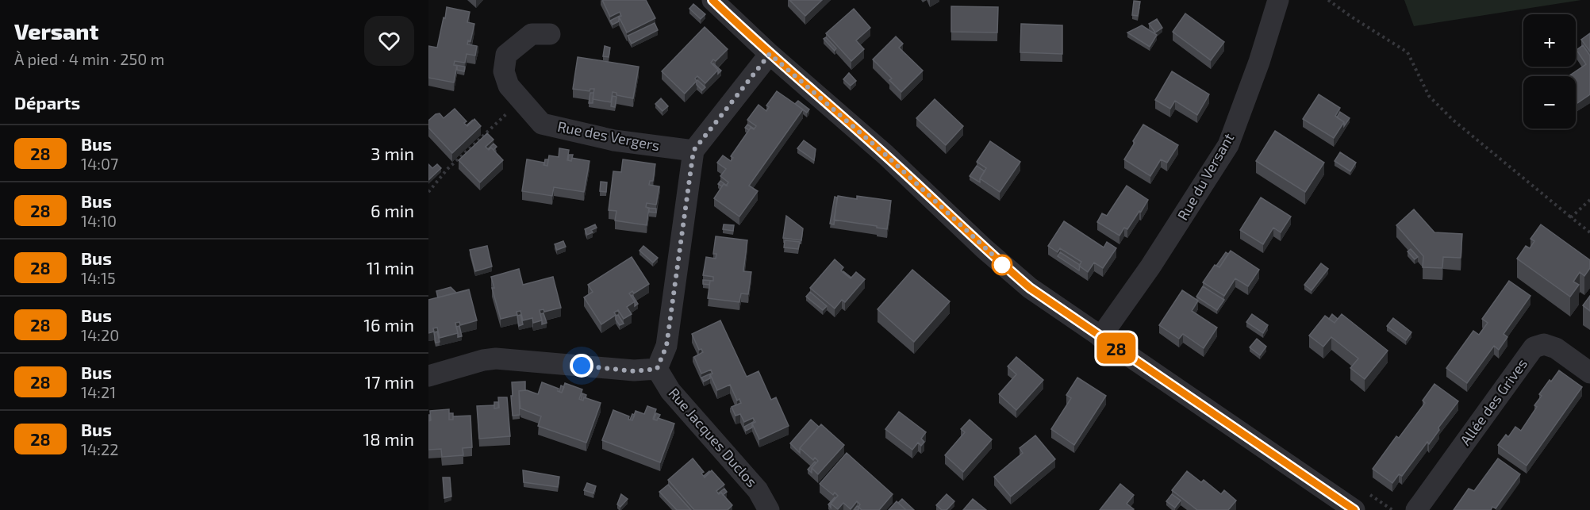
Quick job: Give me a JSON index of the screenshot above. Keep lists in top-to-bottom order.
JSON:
{
  "streets": {
    "street": [
      "Rue des Vergers",
      "Rue du Versant",
      "Allée des Grives",
      "Rue Jacques Duclos"
    ]
  },
  "lines": ["bus line 28"],
  "page": {
    "heading": [
      ["Versant", "À pied · 4 min · 250 m"],
      "Départs"
    ],
    "on_map": "28",
    "map_buttons": ["+", "−"],
    "list": [
      {
        "mark": "28",
        "name": "Bus",
        "note": "14:07",
        "value": "3 min"
      },
      {
        "mark": "28",
        "name": "Bus",
        "note": "14:10",
        "value": "6 min"
      },
      {
        "mark": "28",
        "name": "Bus",
        "note": "14:15",
        "value": "11 min"
      },
      {
        "mark": "28",
        "name": "Bus",
        "note": "14:20",
        "value": "16 min"
      },
      {
        "mark": "28",
        "name": "Bus",
        "note": "14:21",
        "value": "17 min"
      },
      {
        "mark": "28",
        "name": "Bus",
        "note": "14:22",
        "value": "18 min"
      }
    ]
  }
}
